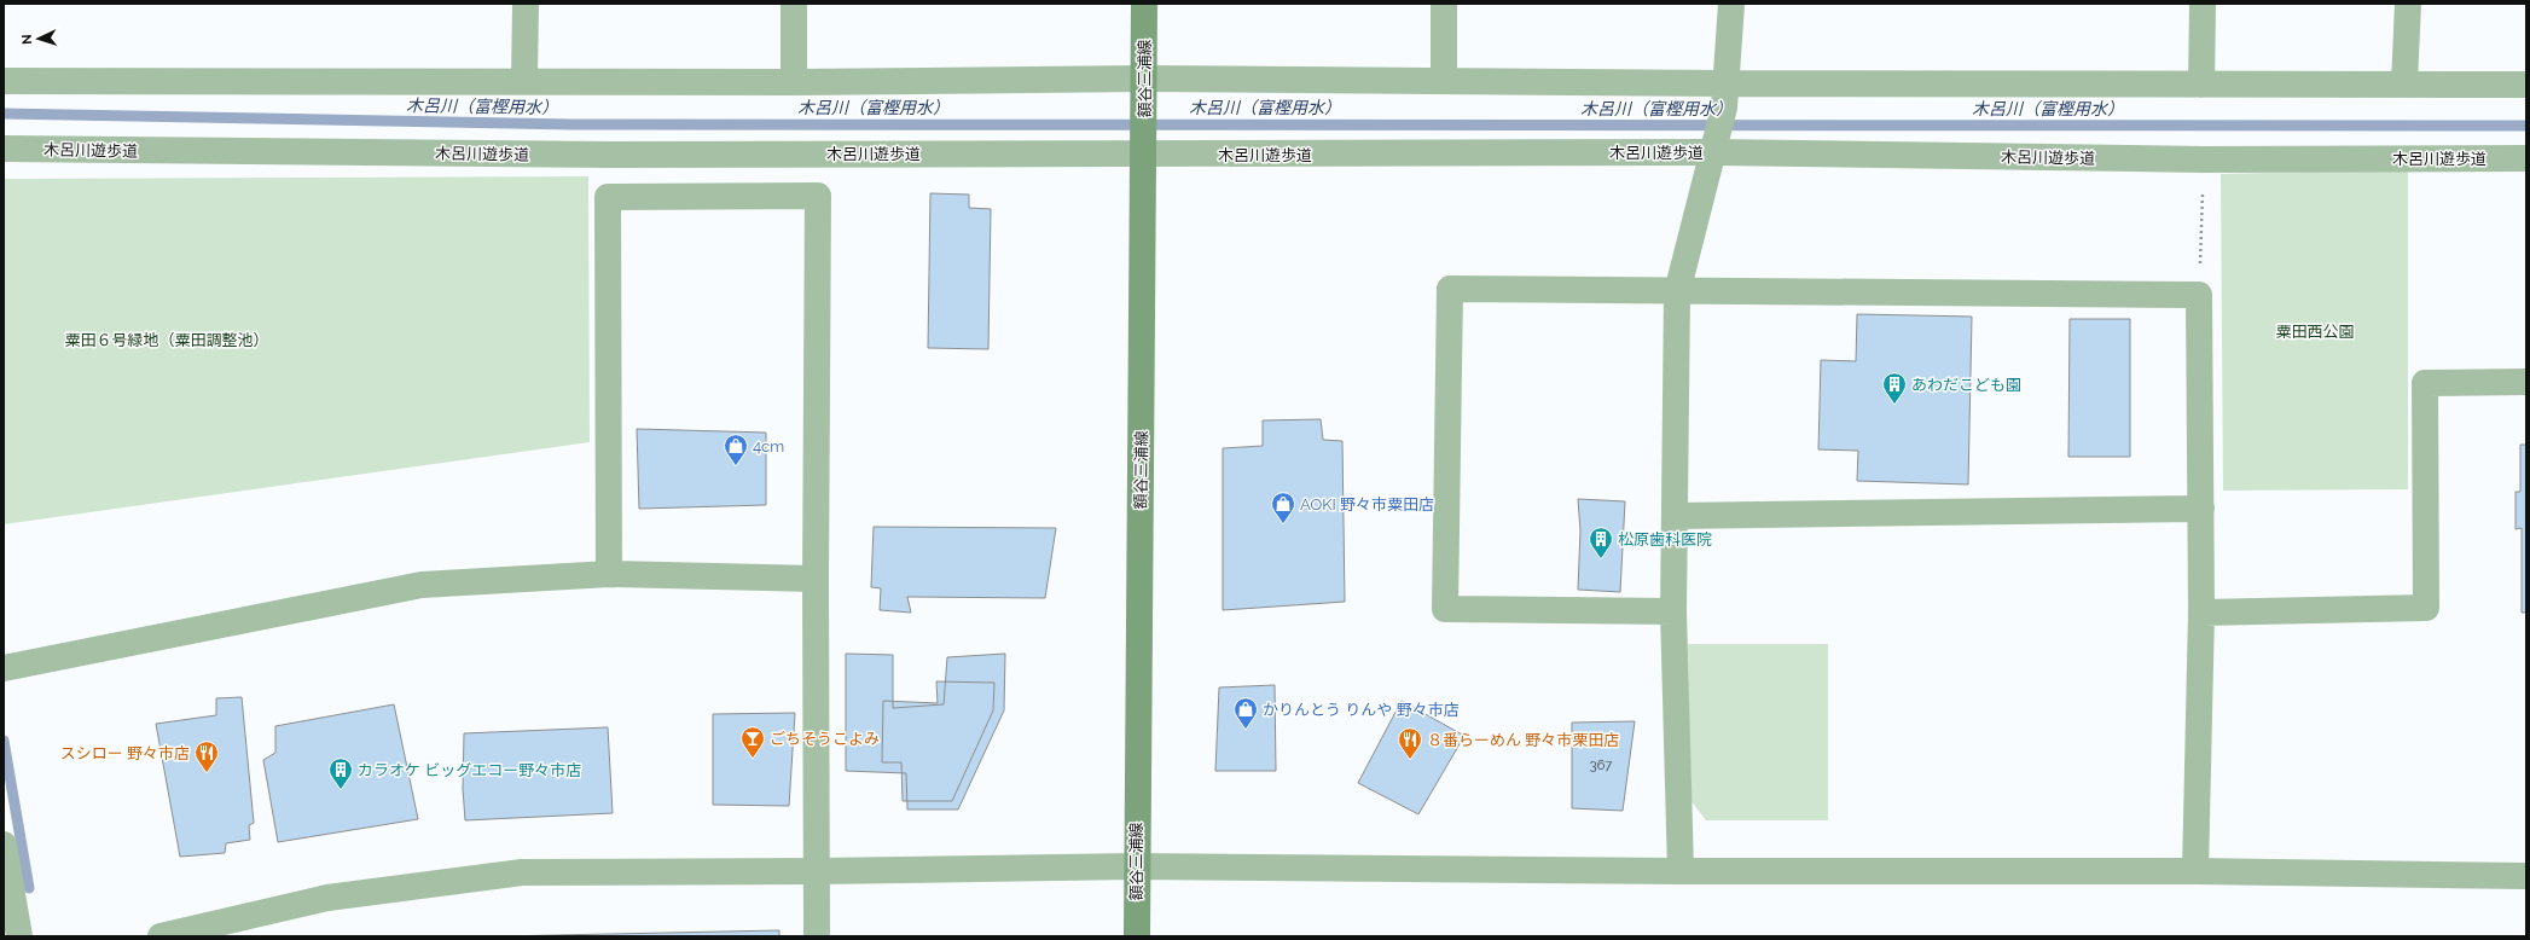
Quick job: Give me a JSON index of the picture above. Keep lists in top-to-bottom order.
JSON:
{
  "streets": {
    "main road": ["額谷三浦線"],
    "street": ["木呂川遊歩道"]
  },
  "crossings": [
    ["額谷三浦線", "木呂川遊歩道"]
  ],
  "water": ["木呂川（富樫用水）"],
  "parks": ["粟田西公園", "粟田６号緑地（粟田調整池）"],
  "places": {
    "building": ["あわだこども園", "松原歯科医院", "カラオケ ビッグエコー野々市店"],
    "shop": ["4cm", "AOKI 野々市粟田店", "かりんとう りんや 野々市店"],
    "bar": ["ごちそうこよみ"],
    "restaurant": ["８番らーめん 野々市栗田店", "スシロー 野々市店"]
  },
  "house_numbers": ["367"],
  "north": "left"
}
